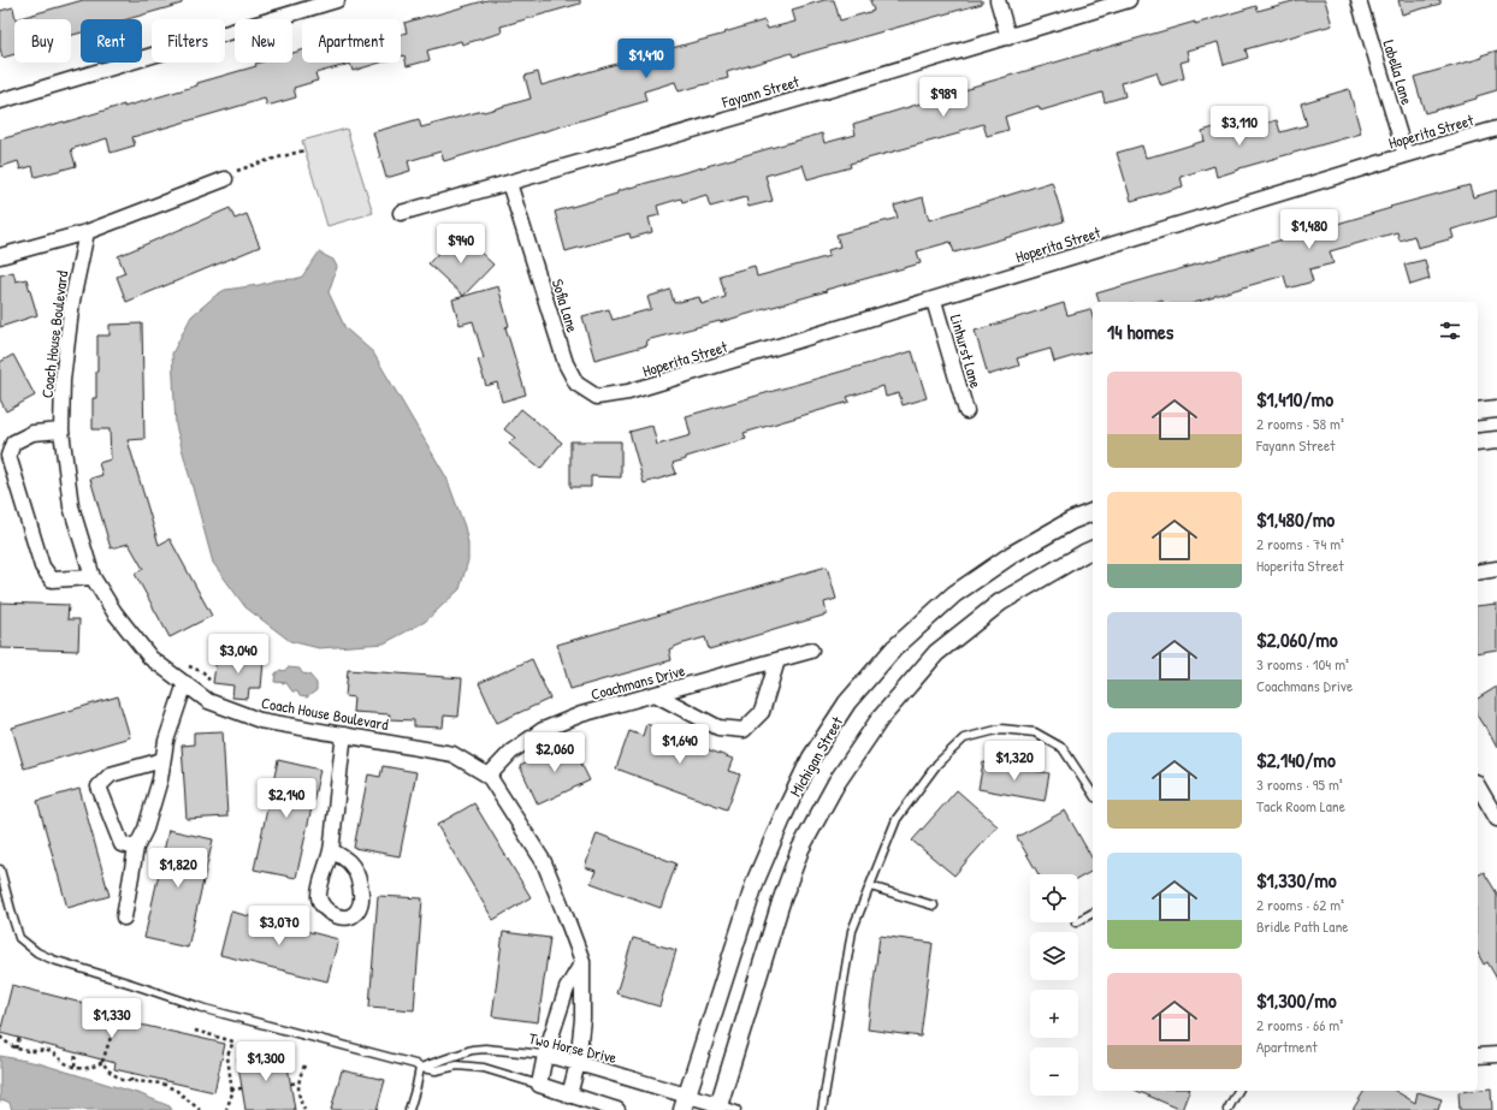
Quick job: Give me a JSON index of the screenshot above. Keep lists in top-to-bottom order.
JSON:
{
  "streets": {
    "street": [
      "Labella Lane",
      "Fayann Street",
      "Hoperita Street",
      "Sofia Lane",
      "Coach House Boulevard",
      "Linhurst Lane",
      "Coachmans Drive",
      "Michigan Street",
      "Two Horse Drive"
    ]
  },
  "crossings": [
    ["Labella Lane", "Hoperita Street"],
    ["Fayann Street", "Sofia Lane"],
    ["Hoperita Street", "Sofia Lane"],
    ["Hoperita Street", "Linhurst Lane"],
    ["Coach House Boulevard", "Coachmans Drive"],
    ["Coach House Boulevard", "Two Horse Drive"],
    ["Michigan Street", "Two Horse Drive"]
  ],
  "page": {
    "chip": [
      "Buy",
      "Rent",
      "Filters",
      "New",
      "Apartment"
    ],
    "price": [
      "$1,410",
      "$989",
      "$3,110",
      "$1,480",
      "$940",
      "$3,040",
      "$1,640",
      "$2,060",
      "$1,320",
      "$2,140",
      "$1,820",
      "$3,070",
      "$1,330",
      "$1,300"
    ],
    "heading": "14 homes",
    "list": [
      {
        "name": "$1,410/mo",
        "note": "2 rooms · 58 m² · Fayann Street"
      },
      {
        "name": "$1,480/mo",
        "note": "2 rooms · 74 m² · Hoperita Street"
      },
      {
        "name": "$2,060/mo",
        "note": "3 rooms · 104 m² · Coachmans Drive"
      },
      {
        "name": "$2,140/mo",
        "note": "3 rooms · 95 m² · Tack Room Lane"
      },
      {
        "name": "$1,330/mo",
        "note": "2 rooms · 62 m² · Bridle Path Lane"
      },
      {
        "name": "$1,300/mo",
        "note": "2 rooms · 66 m² · Apartment"
      }
    ],
    "map_buttons": ["+", "−"]
  }
}
